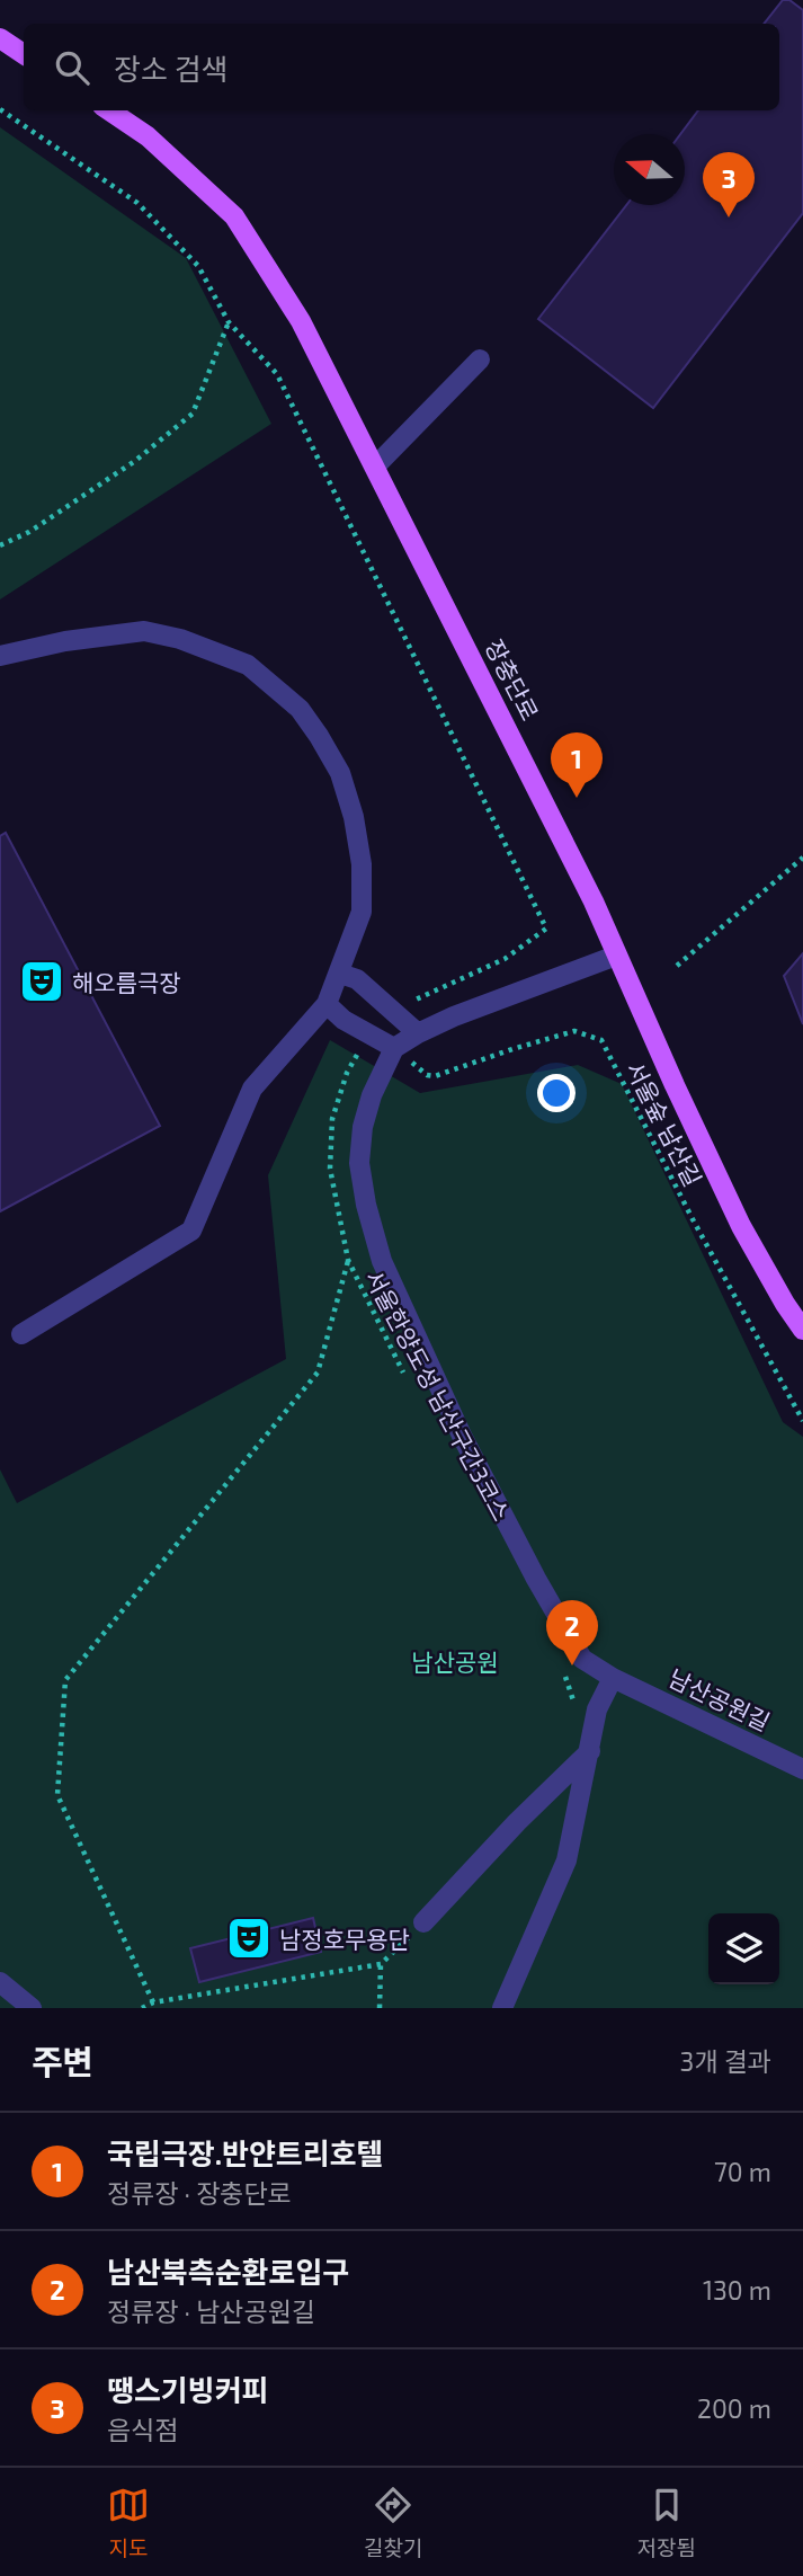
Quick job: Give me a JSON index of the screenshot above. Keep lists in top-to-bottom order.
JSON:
{
  "streets": {
    "main road": ["장충단로"],
    "street": ["남산공원길"],
    "path": ["서울숲 남산길", "서울한양도성 남산구간3코스"]
  },
  "crossings": [
    ["서울숲 남산길", "남산공원길"]
  ],
  "parks": ["남산공원"],
  "places": {
    "theatre": ["해오름극장", "남정호무용단"]
  },
  "north": "left",
  "page": {
    "search": "장소 검색",
    "pins": ["3", "1", "2"],
    "heading": ["주변", "3개 결과"],
    "list": [
      {
        "mark": "1",
        "name": "국립극장.반얀트리호텔",
        "note": "정류장 · 장충단로",
        "value": "70 m"
      },
      {
        "mark": "2",
        "name": "남산북측순환로입구",
        "note": "정류장 · 남산공원길",
        "value": "130 m"
      },
      {
        "mark": "3",
        "name": "땡스기빙커피",
        "note": "음식점",
        "value": "200 m"
      }
    ],
    "nav": ["지도", "길찾기", "저장됨"]
  }
}
